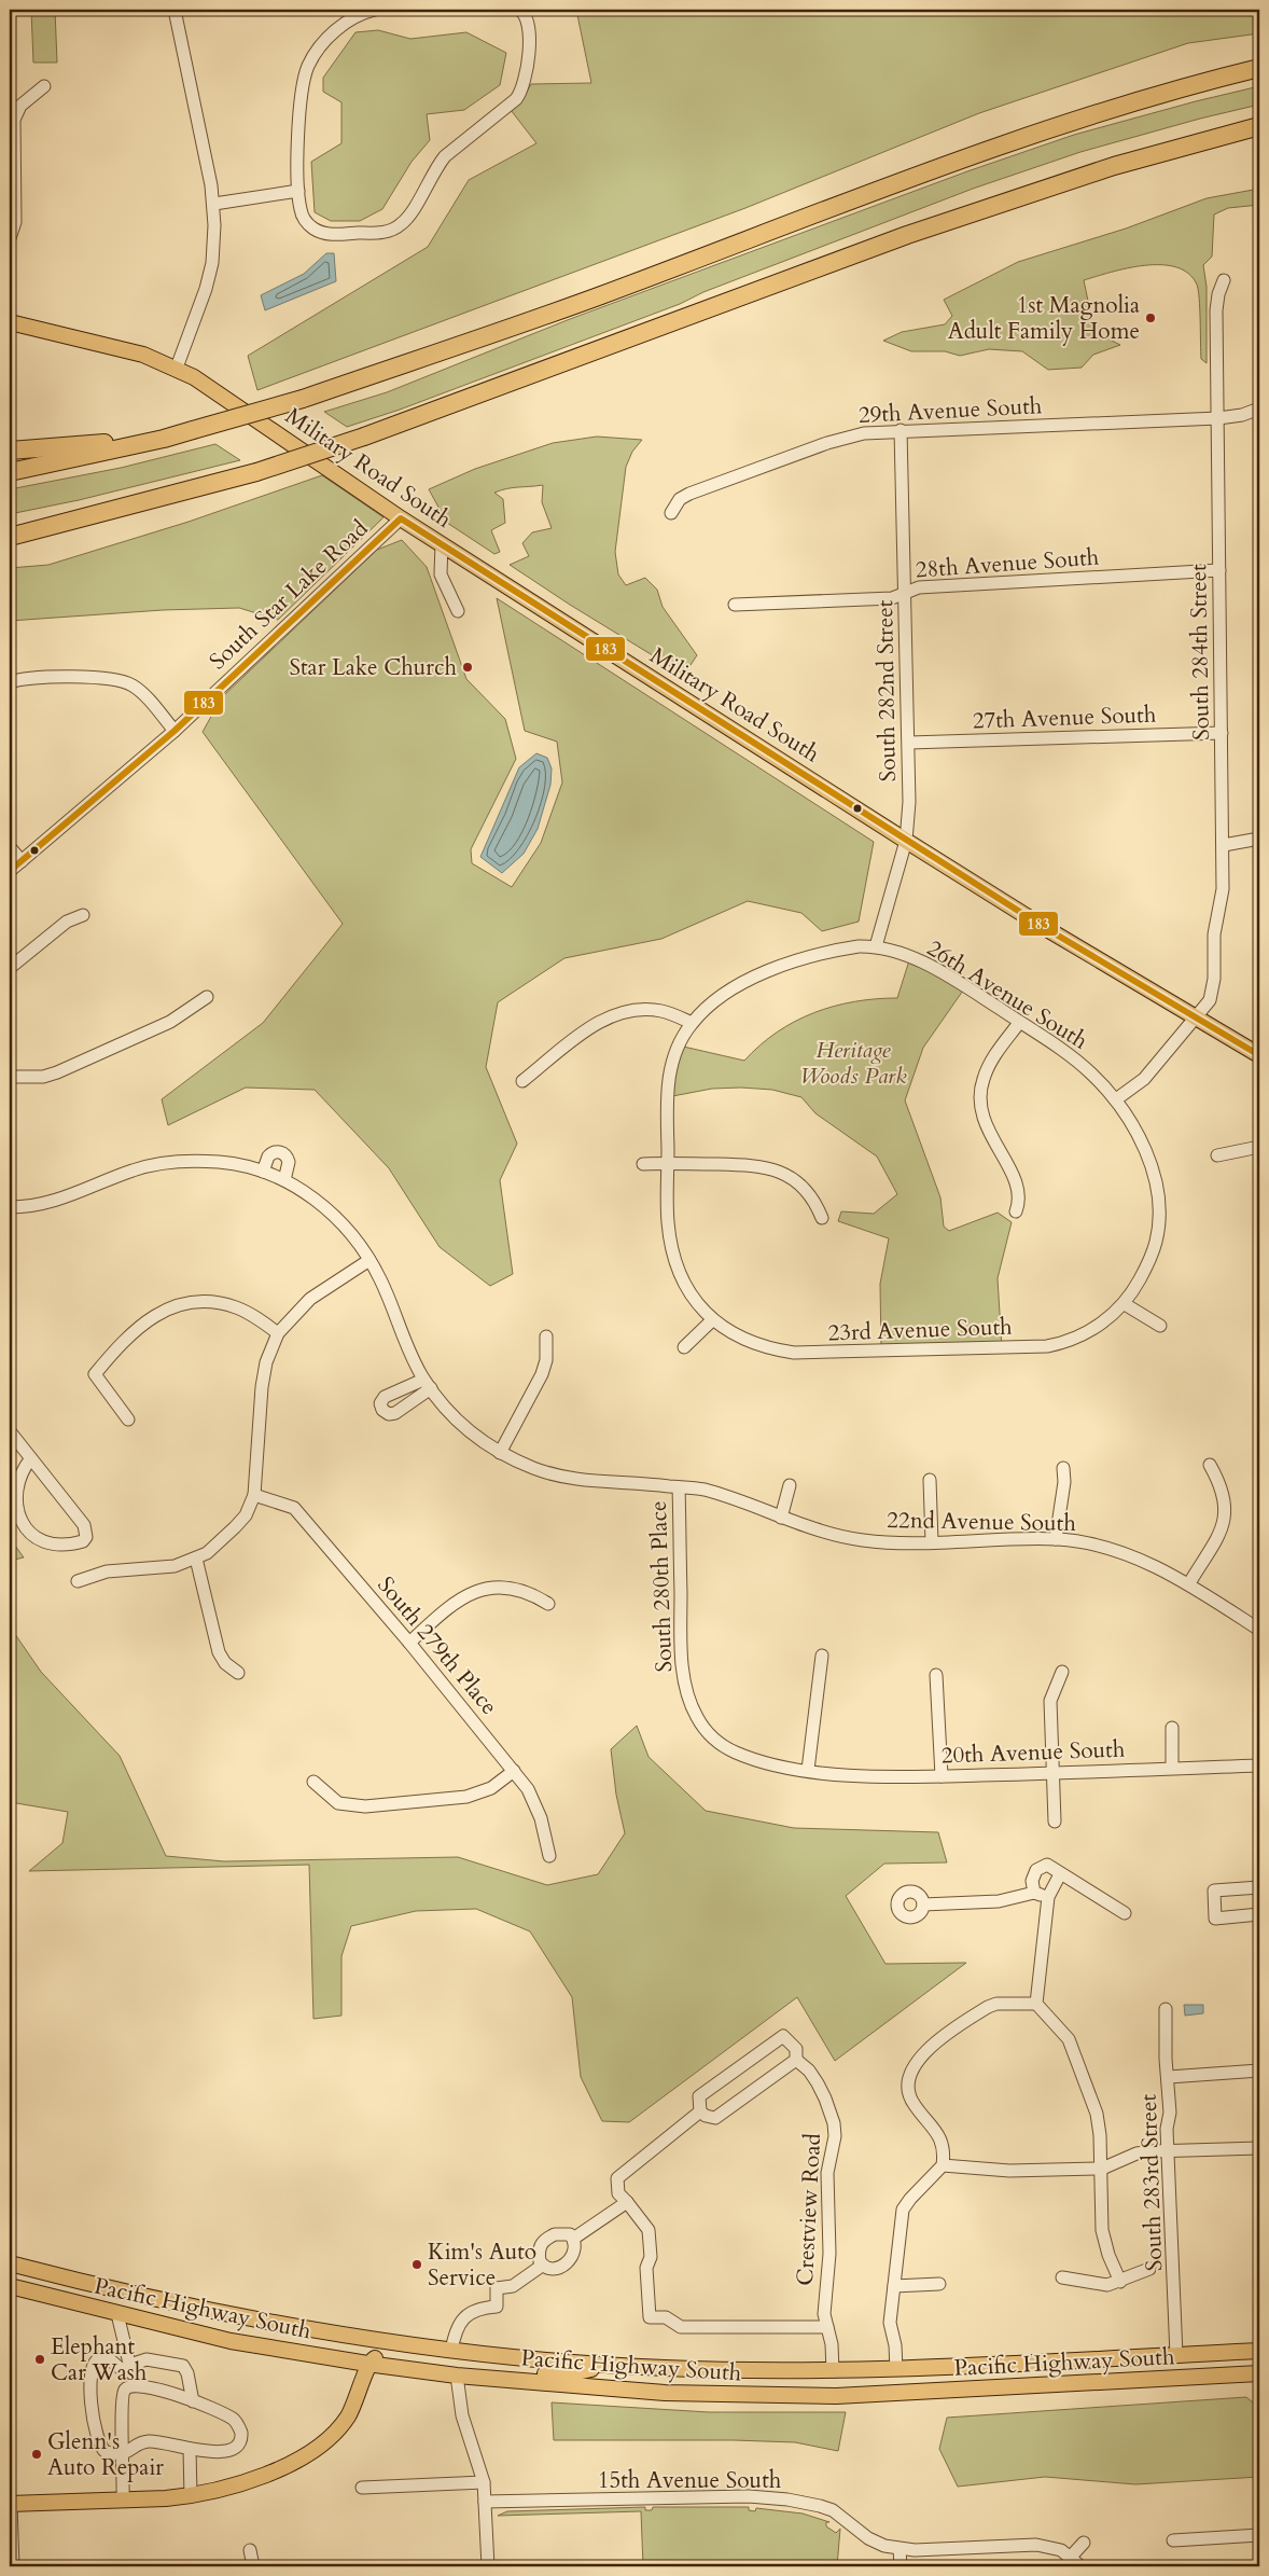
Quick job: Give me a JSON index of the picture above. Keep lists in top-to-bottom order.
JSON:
{
  "streets": {
    "main road": ["Military Road South", "Pacific Highway South"],
    "street": [
      "29th Avenue South",
      "28th Avenue South",
      "South Star Lake Road",
      "South 284th Street",
      "South 282nd Street",
      "27th Avenue South",
      "26th Avenue South",
      "23rd Avenue South",
      "22nd Avenue South",
      "South 280th Place",
      "South 279th Place",
      "20th Avenue South",
      "South 283rd Street",
      "Crestview Road",
      "15th Avenue South"
    ]
  },
  "crossings": [
    ["29th Avenue South", "South 284th Street"],
    ["29th Avenue South", "South 282nd Street"],
    ["Military Road South", "South Star Lake Road"],
    ["Military Road South", "South 284th Street"],
    ["Military Road South", "South 282nd Street"],
    ["28th Avenue South", "South 284th Street"],
    ["28th Avenue South", "South 282nd Street"],
    ["South 284th Street", "27th Avenue South"],
    ["South 284th Street", "26th Avenue South"],
    ["South 282nd Street", "27th Avenue South"],
    ["South 282nd Street", "26th Avenue South"],
    ["26th Avenue South", "23rd Avenue South"],
    ["22nd Avenue South", "South 280th Place"],
    ["South 280th Place", "20th Avenue South"],
    ["South 283rd Street", "Pacific Highway South"],
    ["Crestview Road", "Pacific Highway South"]
  ],
  "parks": ["Heritage Woods Park"],
  "places": [
    "1st Magnolia Adult Family Home",
    "Star Lake Church",
    "Kim's Auto Service",
    "Elephant Car Wash",
    "Glenn's Auto Repair"
  ],
  "lines": ["transit line 183"]
}
